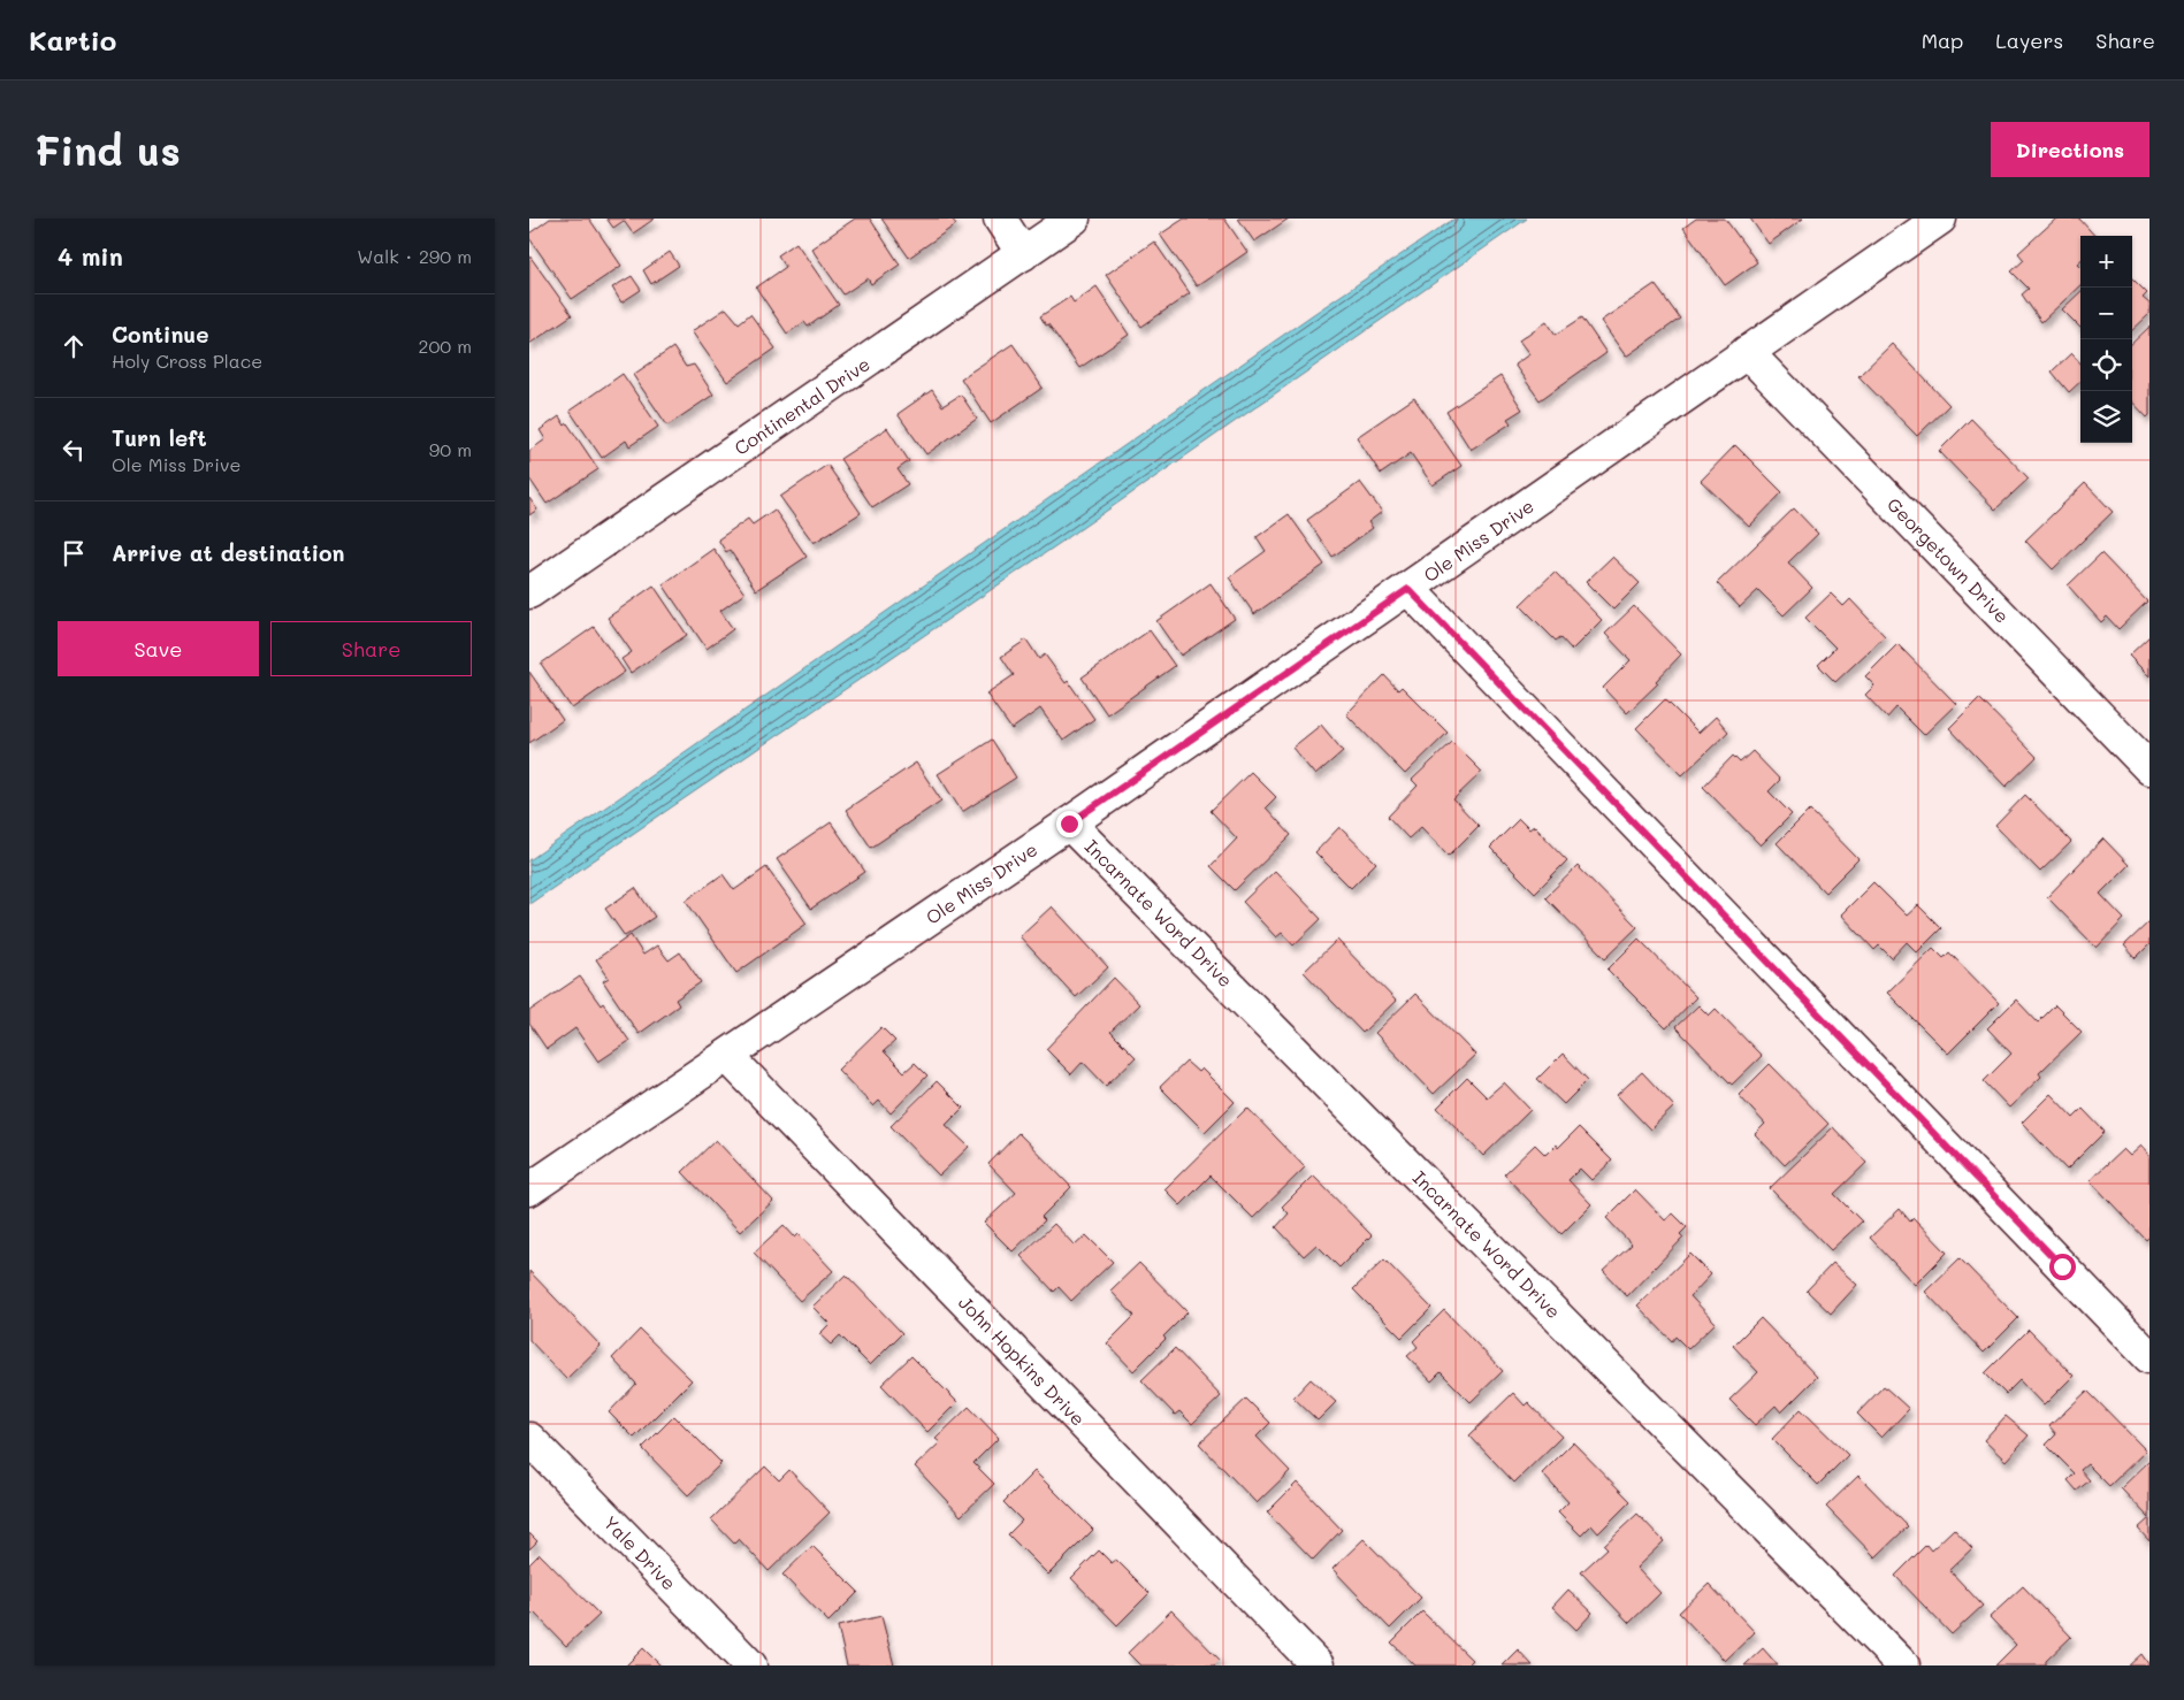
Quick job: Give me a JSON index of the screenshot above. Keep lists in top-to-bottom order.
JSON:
{
  "streets": {
    "street": [
      "Continental Drive",
      "Ole Miss Drive",
      "Georgetown Drive",
      "Incarnate Word Drive",
      "John Hopkins Drive",
      "Yale Drive"
    ]
  },
  "crossings": [
    ["Ole Miss Drive", "Georgetown Drive"],
    ["Ole Miss Drive", "Incarnate Word Drive"],
    ["Ole Miss Drive", "John Hopkins Drive"]
  ],
  "page": {
    "header": "Kartio",
    "nav": ["Map", "Layers", "Share"],
    "buttons": [
      "Directions",
      ["Save", "Share"]
    ],
    "title": "Find us",
    "heading": ["4 min", "Walk · 290 m"],
    "map_buttons": ["+", "−"],
    "list": [
      ["Continue", "Holy Cross Place", "200 m"],
      ["Turn left", "Ole Miss Drive", "90 m"],
      "Arrive at destination"
    ]
  }
}
